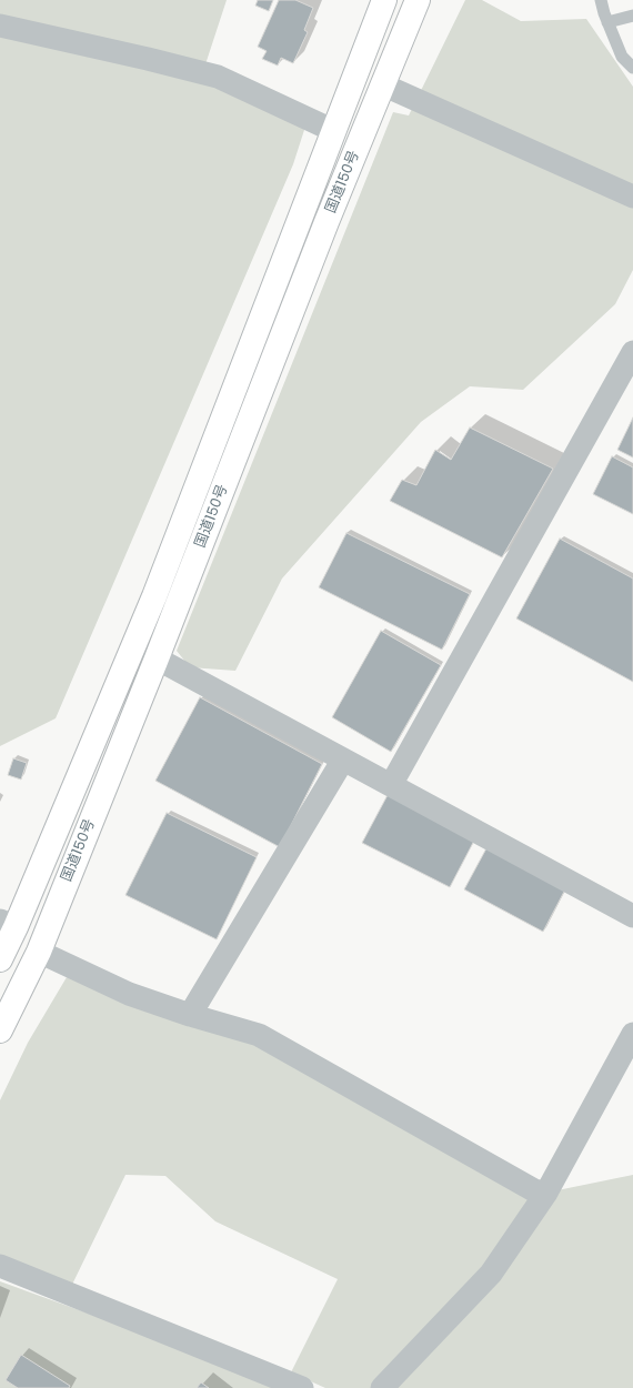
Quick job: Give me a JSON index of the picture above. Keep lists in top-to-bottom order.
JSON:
{
  "streets": {
    "highway": ["国道150号"]
  }
}
